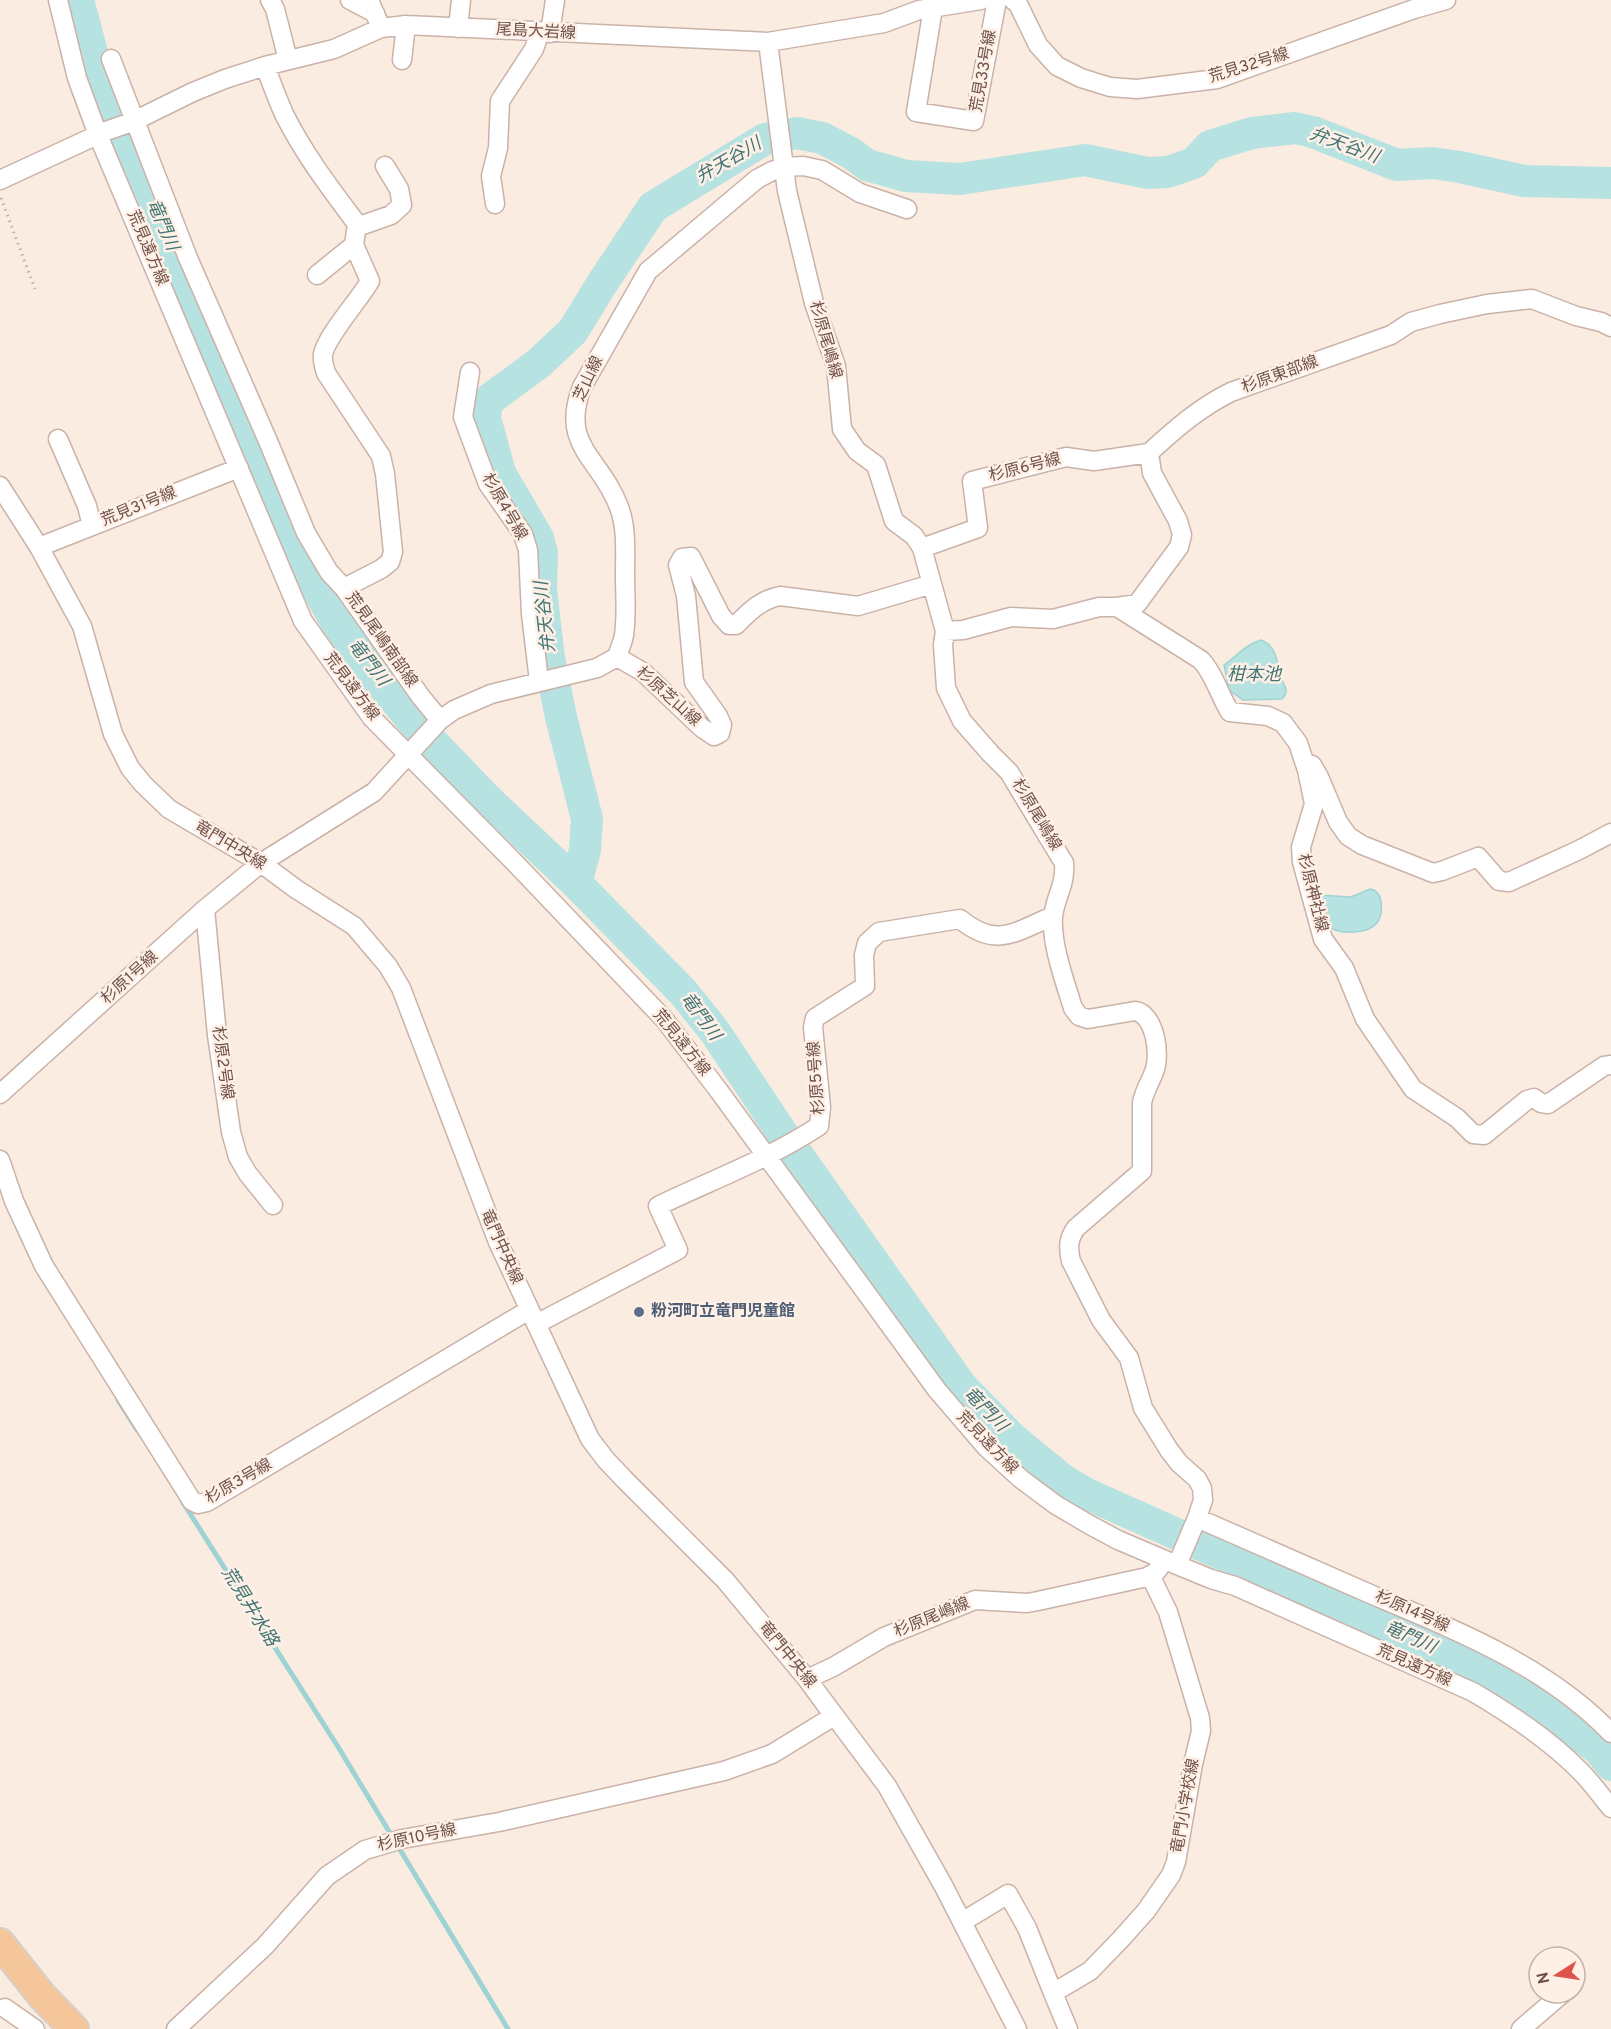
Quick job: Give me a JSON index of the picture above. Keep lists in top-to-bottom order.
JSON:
{
  "streets": {
    "street": [
      "尾島大岩線",
      "荒見32号線",
      "荒見33号線",
      "荒見遠方線",
      "杉原尾嶋線",
      "杉原東部線",
      "芝山線",
      "杉原6号線",
      "荒見31号線",
      "杉原4号線",
      "荒見尾嶋南部線",
      "杉原芝山線",
      "竜門中央線",
      "杉原神社線",
      "杉原1号線",
      "杉原2号線",
      "杉原5号線",
      "杉原3号線",
      "杉原14号線",
      "竜門小学校線",
      "杉原10号線"
    ]
  },
  "crossings": [
    ["尾島大岩線", "荒見33号線"],
    ["尾島大岩線", "荒見遠方線"],
    ["尾島大岩線", "杉原尾嶋線"],
    ["尾島大岩線", "荒見尾嶋南部線"],
    ["荒見遠方線", "杉原尾嶋線"],
    ["荒見遠方線", "荒見31号線"],
    ["荒見遠方線", "杉原5号線"],
    ["杉原尾嶋線", "芝山線"],
    ["杉原尾嶋線", "杉原6号線"],
    ["杉原尾嶋線", "杉原芝山線"],
    ["杉原尾嶋線", "竜門中央線"],
    ["杉原尾嶋線", "杉原5号線"],
    ["杉原尾嶋線", "杉原14号線"],
    ["杉原尾嶋線", "竜門小学校線"],
    ["杉原東部線", "杉原6号線"],
    ["芝山線", "杉原芝山線"],
    ["荒見31号線", "竜門中央線"],
    ["竜門中央線", "杉原1号線"],
    ["竜門中央線", "杉原5号線"],
    ["竜門中央線", "杉原3号線"],
    ["竜門中央線", "杉原10号線"],
    ["杉原1号線", "杉原2号線"],
    ["杉原5号線", "杉原3号線"]
  ],
  "water": [
    "弁天谷川",
    "竜門川",
    "柑本池",
    "荒見井水路"
  ],
  "places": ["粉河町立竜門児童館"],
  "north": "left"
}
